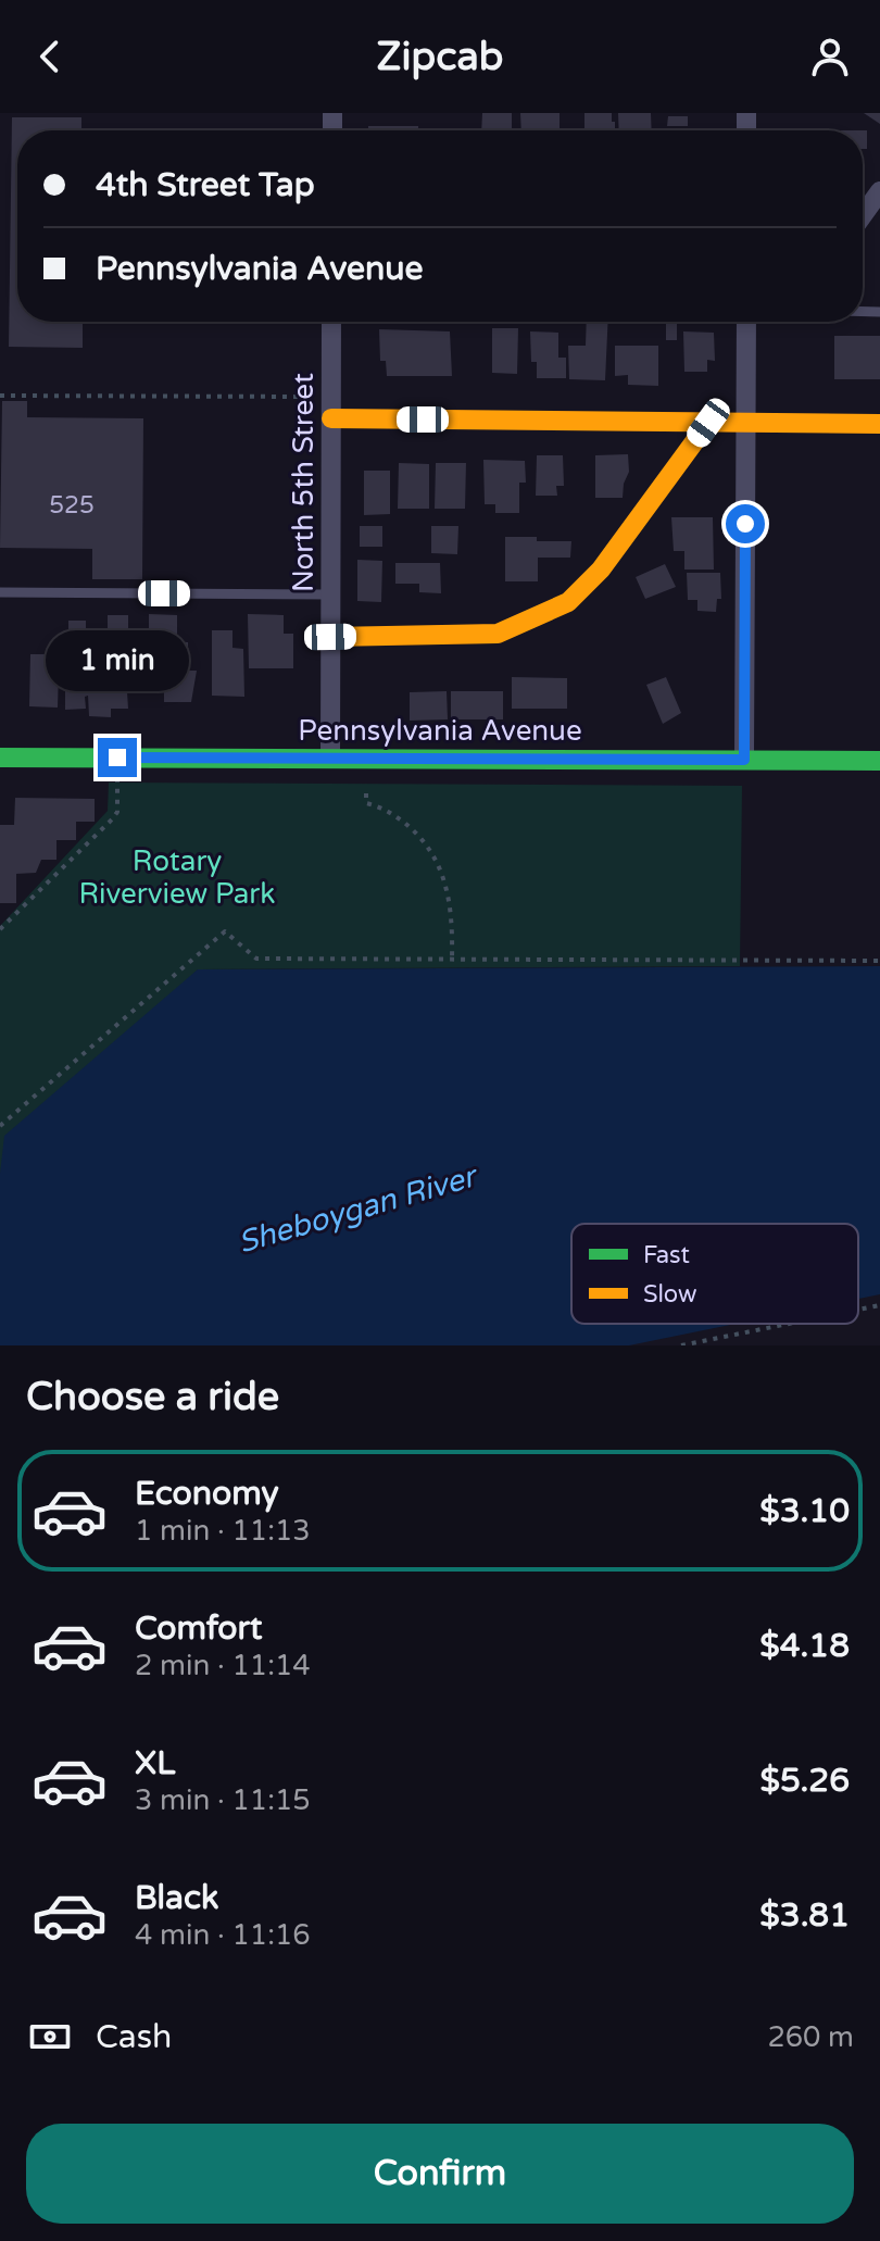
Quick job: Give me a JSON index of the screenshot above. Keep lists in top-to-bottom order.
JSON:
{
  "streets": {
    "street": ["North 5th Street", "Pennsylvania Avenue"]
  },
  "crossings": [
    ["North 5th Street", "Pennsylvania Avenue"]
  ],
  "water": ["Sheboygan River"],
  "parks": ["Rotary Riverview Park"],
  "house_numbers": ["525"],
  "legend": ["Fast", "Slow"],
  "page": {
    "header": "Zipcab",
    "banner": ["4th Street Tap", "Pennsylvania Avenue"],
    "bubble": "1 min",
    "heading": "Choose a ride",
    "list": [
      {
        "name": "Economy",
        "note": "1 min · 11:13",
        "value": "$3.10"
      },
      {
        "name": "Comfort",
        "note": "2 min · 11:14",
        "value": "$4.18"
      },
      {
        "name": "XL",
        "note": "3 min · 11:15",
        "value": "$5.26"
      },
      {
        "name": "Black",
        "note": "4 min · 11:16",
        "value": "$3.81"
      }
    ],
    "pay": ["Cash", "260 m"],
    "buttons": "Confirm"
  }
}
